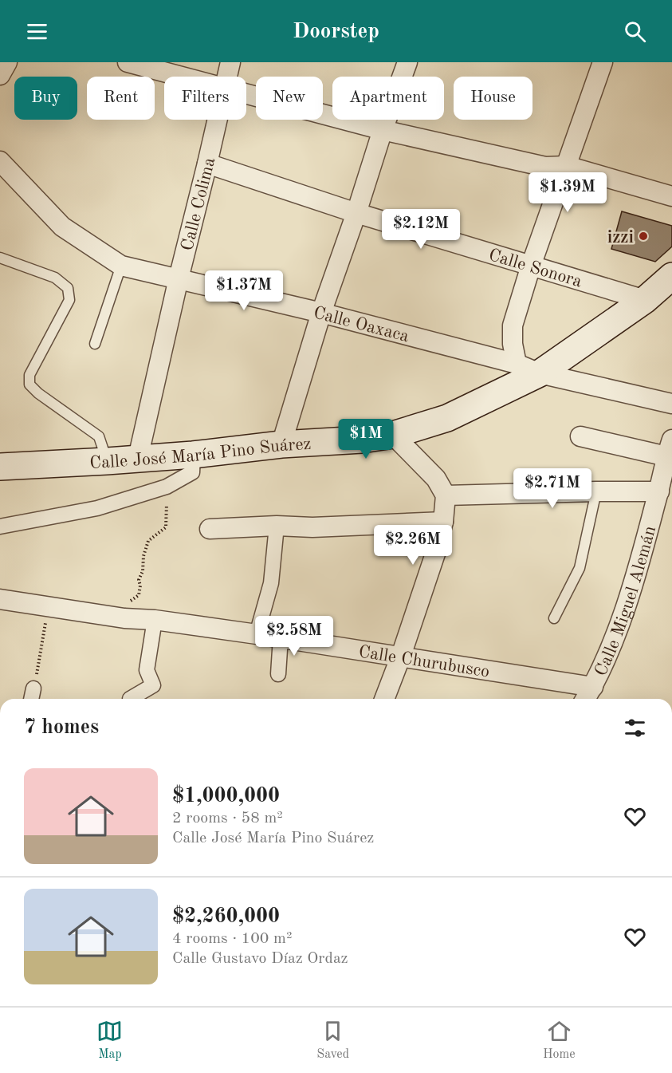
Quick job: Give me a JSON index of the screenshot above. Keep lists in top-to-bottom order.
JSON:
{
  "streets": {
    "main road": ["Calle José María Pino Suárez"],
    "street": [
      "Calle Colima",
      "Calle Sonora",
      "Calle Oaxaca",
      "Calle Miguel Alemán",
      "Calle Churubusco"
    ]
  },
  "crossings": [
    ["Calle Colima", "Calle Sonora"],
    ["Calle Colima", "Calle Oaxaca"],
    ["Calle Colima", "Calle José María Pino Suárez"],
    ["Calle Sonora", "Calle José María Pino Suárez"],
    ["Calle Oaxaca", "Calle José María Pino Suárez"],
    ["Calle Miguel Alemán", "Calle Churubusco"]
  ],
  "places": ["izzi"],
  "page": {
    "header": "Doorstep",
    "chip": [
      "Buy",
      "Rent",
      "Filters",
      "New",
      "Apartment",
      "House"
    ],
    "price": [
      "$1.39M",
      "$2.12M",
      "$1.37M",
      "$1M",
      "$2.71M",
      "$2.26M",
      "$2.58M"
    ],
    "heading": "7 homes",
    "list": [
      {
        "name": "$1,000,000",
        "note": "2 rooms · 58 m² · Calle José María Pino Suárez"
      },
      {
        "name": "$2,260,000",
        "note": "4 rooms · 100 m² · Calle Gustavo Díaz Ordaz"
      }
    ],
    "tabs": ["Map", "Saved", "Home"]
  }
}
